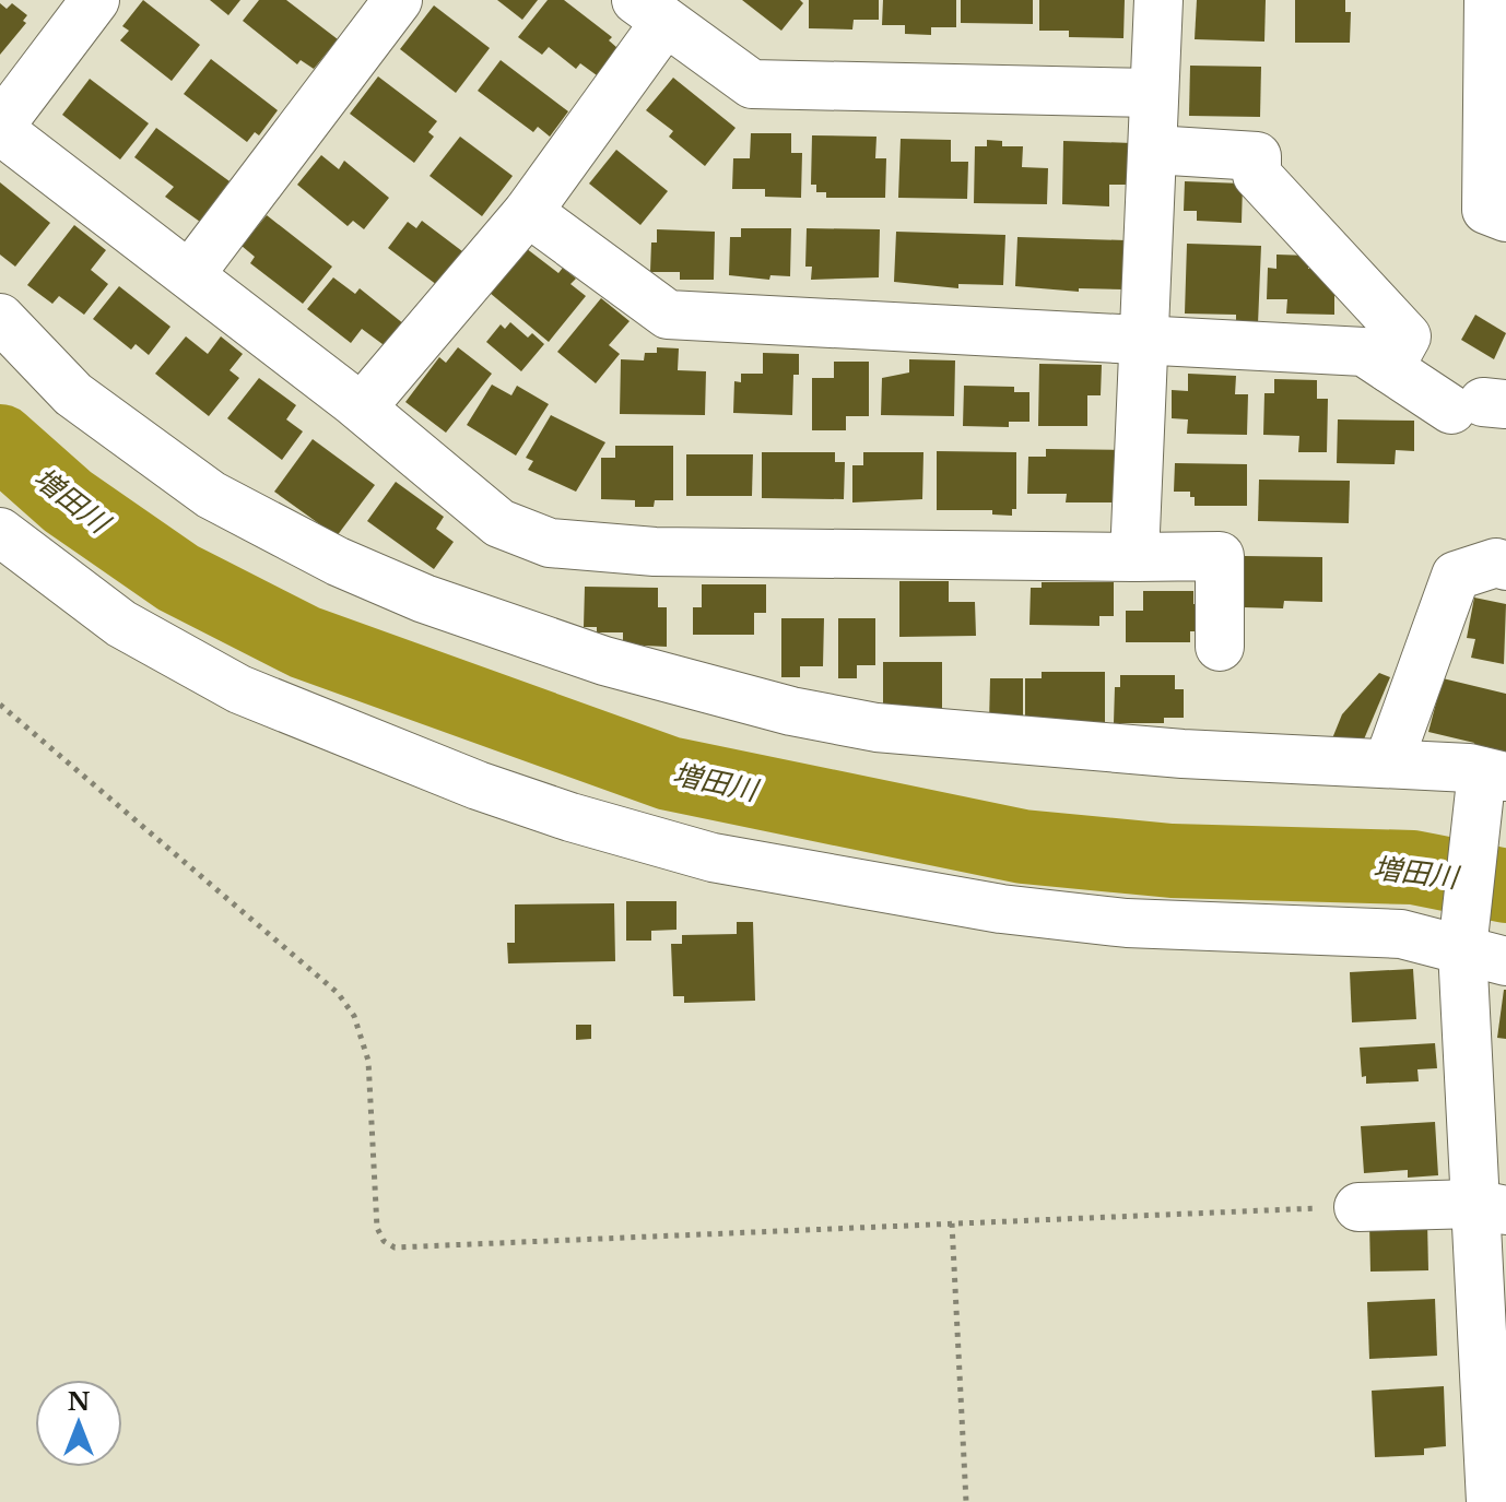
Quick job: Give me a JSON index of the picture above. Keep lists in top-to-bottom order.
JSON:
{
  "water": ["増田川"],
  "north": "top"
}
